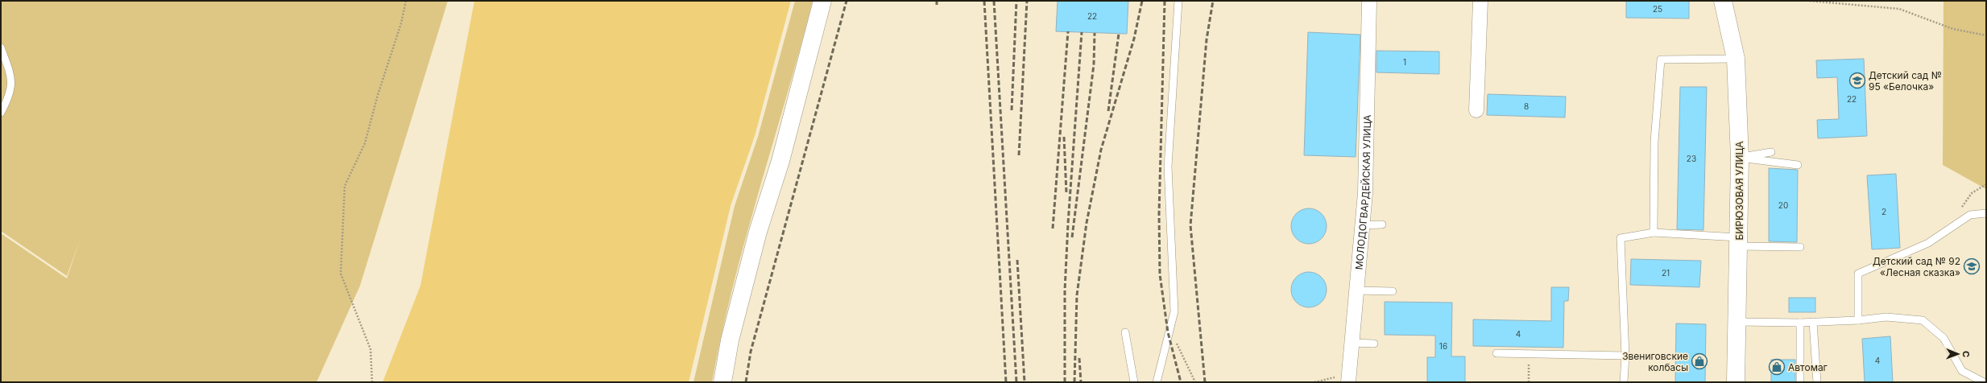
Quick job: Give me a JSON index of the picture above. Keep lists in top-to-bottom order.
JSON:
{
  "streets": {
    "main road": ["БИРЮЗОВАЯ УЛИЦА"],
    "street": ["МОЛОДОГВАРДЕЙСКАЯ УЛИЦА"]
  },
  "places": {
    "school or university": ["Детский сад № 95 «Белочка»", "Детский сад № 92 «Лесная сказка»"],
    "shop": ["Звениговские колбасы", "Автомаг"]
  },
  "house_numbers": [
    "25",
    "22",
    "1",
    "22",
    "8",
    "23",
    "20",
    "2",
    "21",
    "4",
    "16",
    "4"
  ],
  "north": "right"
}
